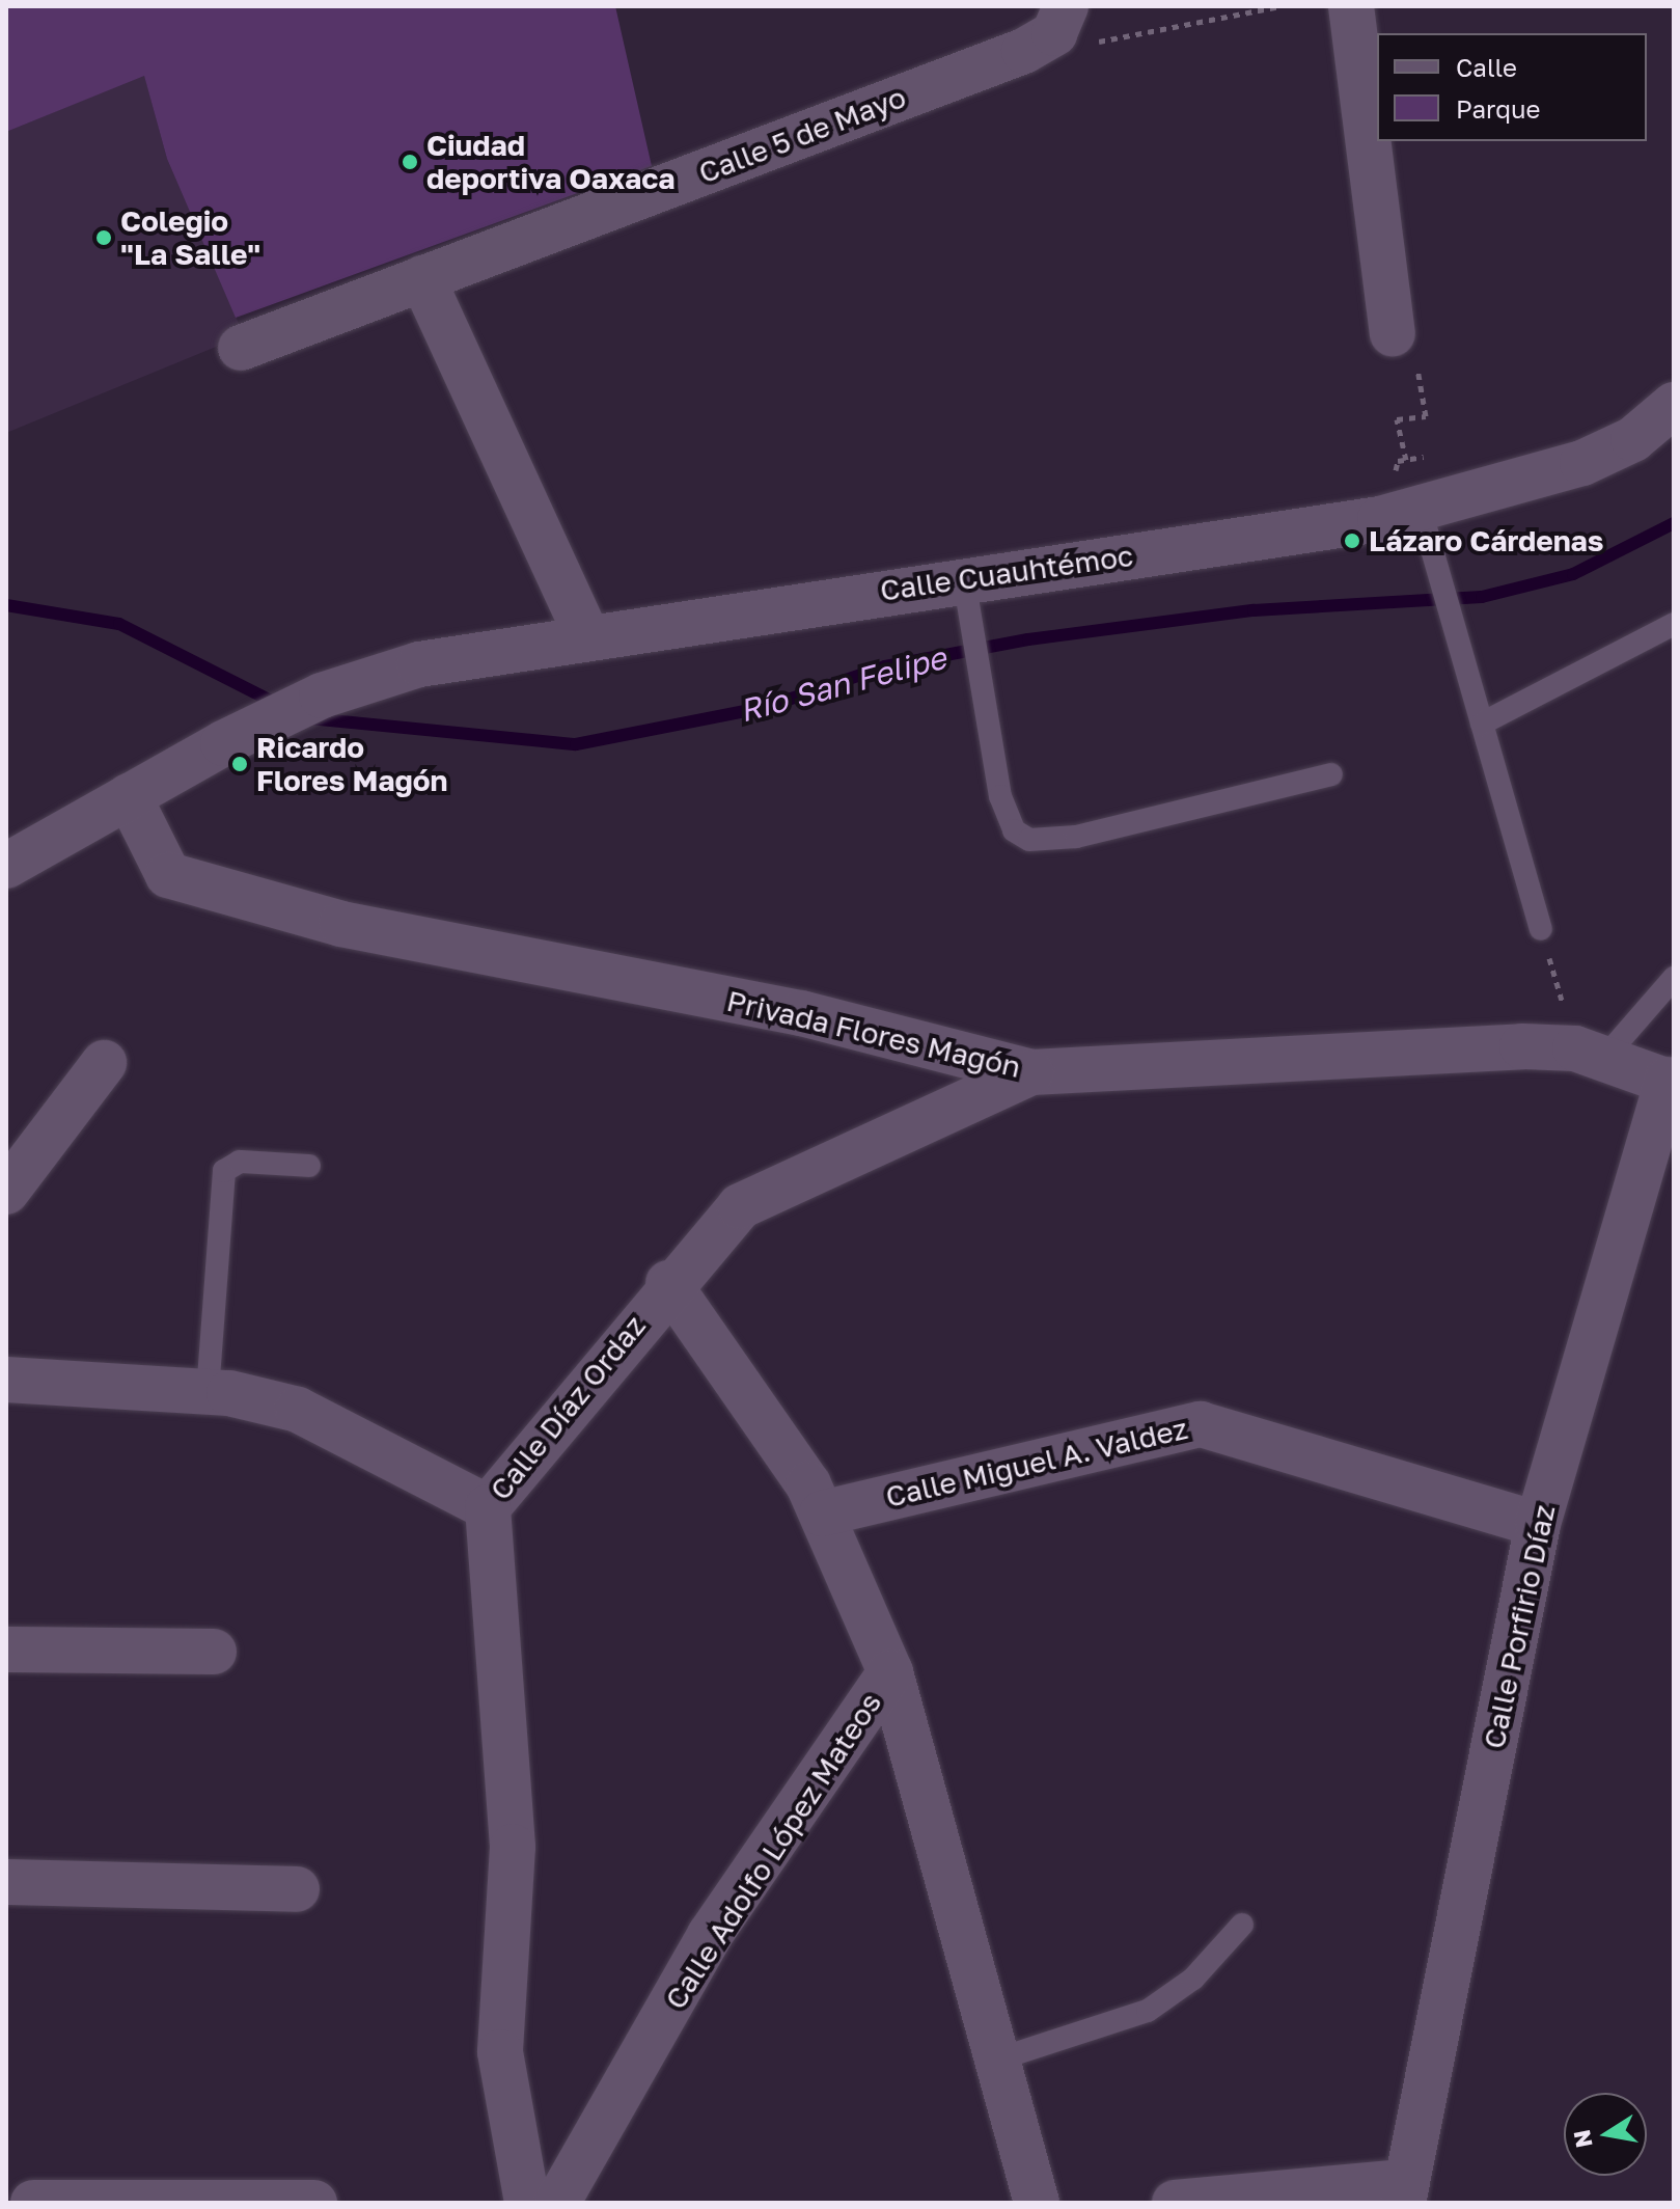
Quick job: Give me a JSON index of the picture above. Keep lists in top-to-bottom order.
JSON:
{
  "streets": {
    "street": [
      "Calle 5 de Mayo",
      "Calle Cuauhtémoc",
      "Privada Flores Magón",
      "Calle Díaz Ordaz",
      "Calle Miguel A. Valdez",
      "Calle Porfirio Díaz",
      "Calle Adolfo López Mateos"
    ]
  },
  "crossings": [
    ["Calle Cuauhtémoc", "Privada Flores Magón"],
    ["Privada Flores Magón", "Calle Díaz Ordaz"],
    ["Privada Flores Magón", "Calle Porfirio Díaz"],
    ["Calle Díaz Ordaz", "Calle Adolfo López Mateos"],
    ["Calle Miguel A. Valdez", "Calle Porfirio Díaz"],
    ["Calle Miguel A. Valdez", "Calle Adolfo López Mateos"]
  ],
  "water": ["Río San Felipe"],
  "places": [
    "Ciudad deportiva Oaxaca",
    "Colegio \"La Salle\"",
    "Lázaro Cárdenas",
    "Ricardo Flores Magón"
  ],
  "legend": ["Calle", "Parque"],
  "north": "left"
}
